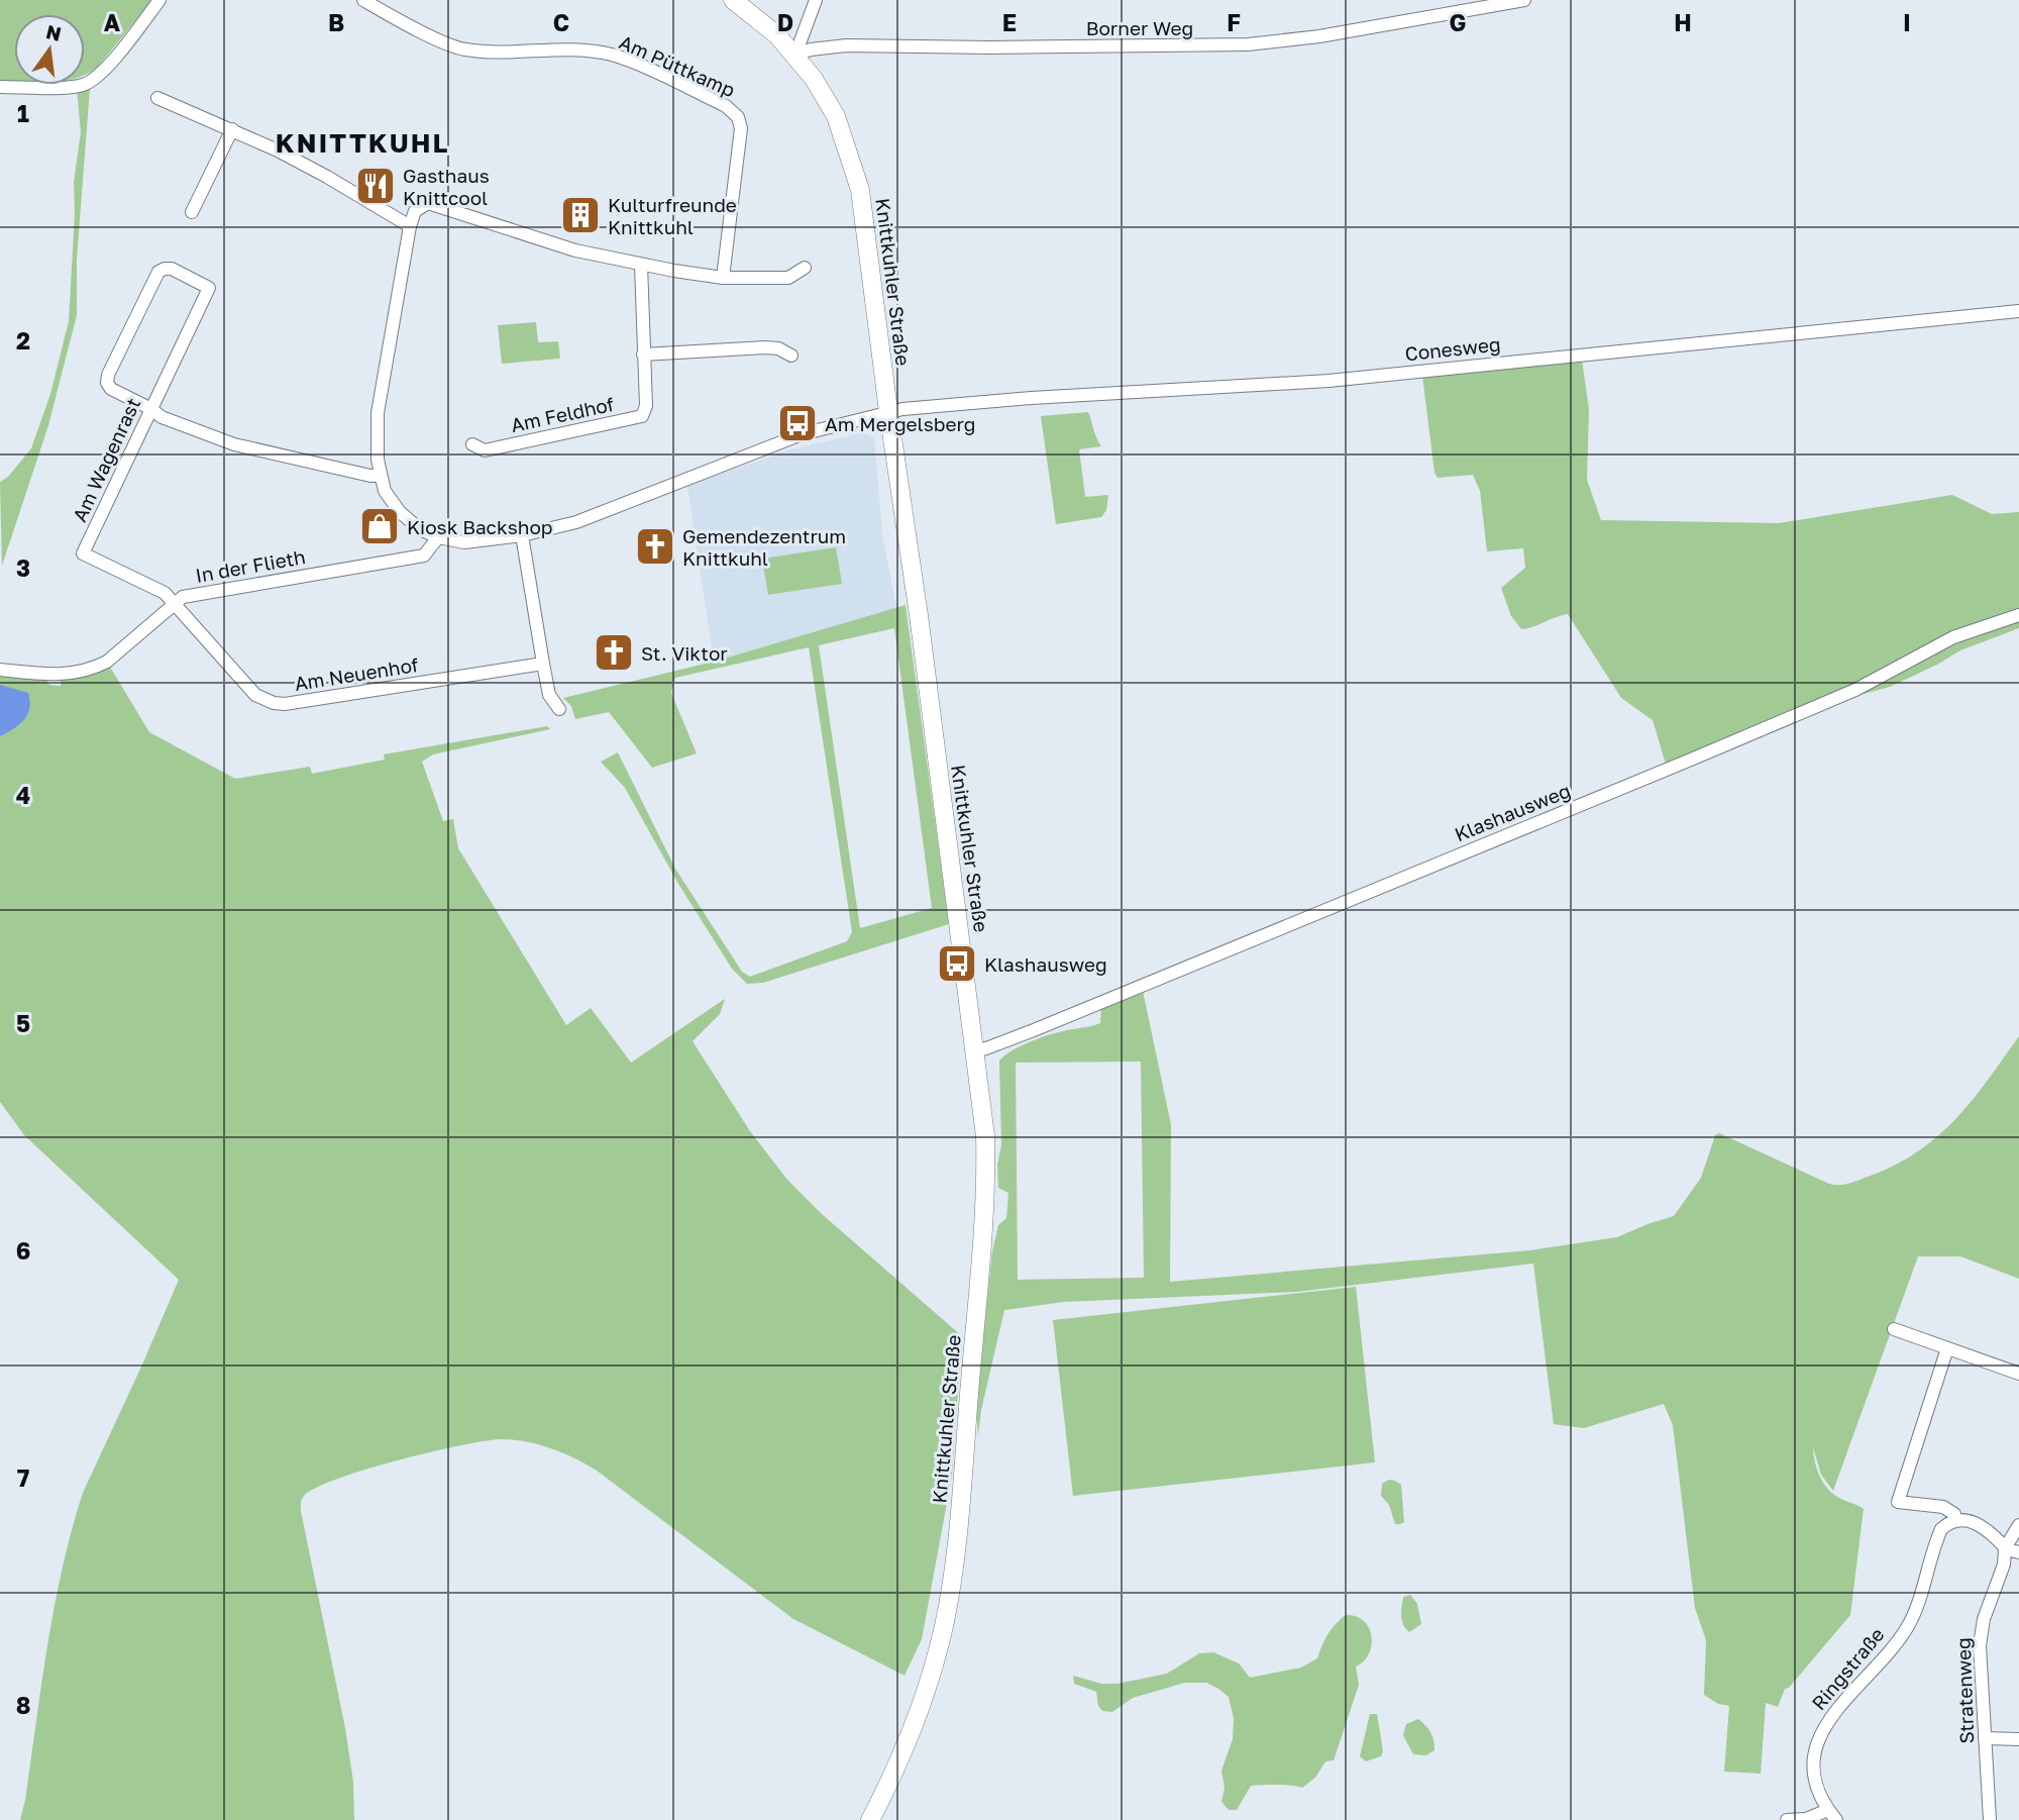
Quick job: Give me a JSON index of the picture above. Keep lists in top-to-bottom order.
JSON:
{
  "streets": {
    "street": [
      "Borner Weg",
      "Am Püttkamp",
      "Knittkuhler Straße",
      "Conesweg",
      "Am Feldhof",
      "Am Wagenrast",
      "In der Flieth",
      "Am Neuenhof",
      "Klashausweg",
      "Ringstraße",
      "Stratenweg"
    ]
  },
  "crossings": [
    ["Borner Weg", "Knittkuhler Straße"],
    ["Knittkuhler Straße", "Conesweg"],
    ["Knittkuhler Straße", "Klashausweg"],
    ["Am Wagenrast", "In der Flieth"],
    ["Am Wagenrast", "Am Neuenhof"],
    ["In der Flieth", "Am Neuenhof"]
  ],
  "districts": ["KNITTKUHL"],
  "places": {
    "restaurant": ["Gasthaus Knittcool"],
    "building": ["Kulturfreunde Knittkuhl"],
    "bus stop": ["Am Mergelsberg", "Klashausweg"],
    "shop": ["Kiosk Backshop"],
    "church": ["Gemendezentrum Knittkuhl", "St. Viktor"]
  },
  "north": "top",
  "grid": {
    "columns": [
      "A",
      "B",
      "C",
      "D",
      "E",
      "F",
      "G",
      "H",
      "I"
    ],
    "rows": [
      "1",
      "2",
      "3",
      "4",
      "5",
      "6",
      "7",
      "8"
    ]
  }
}
